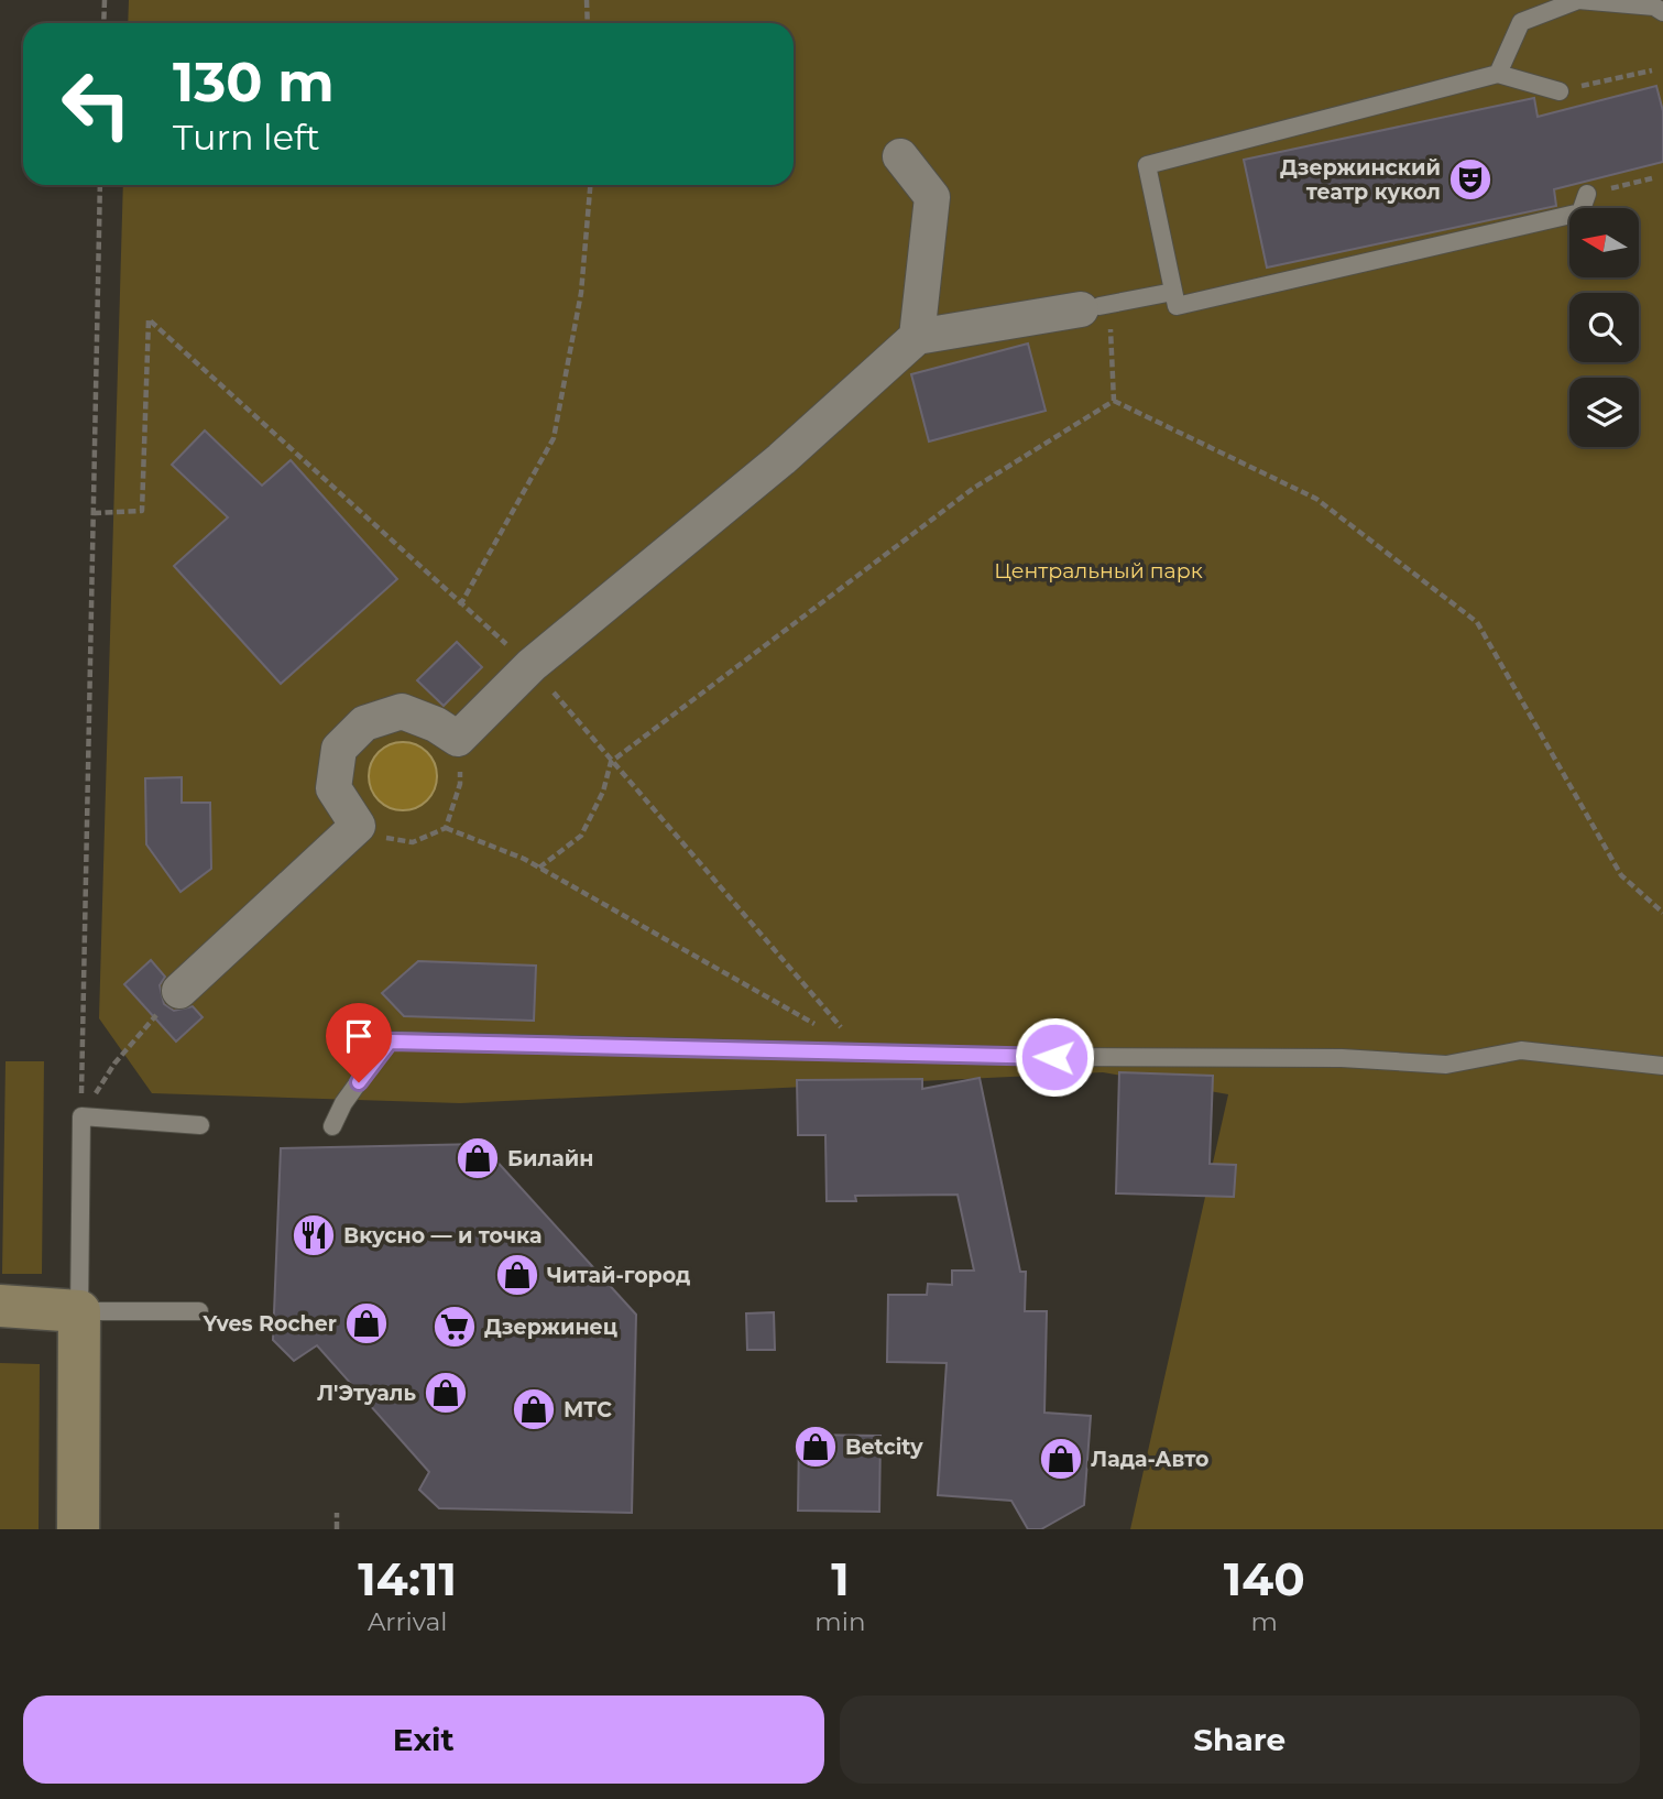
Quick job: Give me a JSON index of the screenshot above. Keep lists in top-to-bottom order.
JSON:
{
  "parks": ["Центральный парк"],
  "places": {
    "theatre": ["Дзержинский театр кукол"],
    "shop": [
      "Билайн",
      "Читай-город",
      "Yves Rocher",
      "Л'Этуаль",
      "МТС",
      "Betcity",
      "Лада-Авто"
    ],
    "restaurant": ["Вкусно — и точка"],
    "supermarket": ["Дзержинец"]
  },
  "north": "left",
  "page": {
    "turn": ["130 m", "Turn left"],
    "eta": [
      "14:11",
      "Arrival",
      "1",
      "min",
      "140",
      "m"
    ],
    "buttons": ["Exit", "Share"]
  }
}
